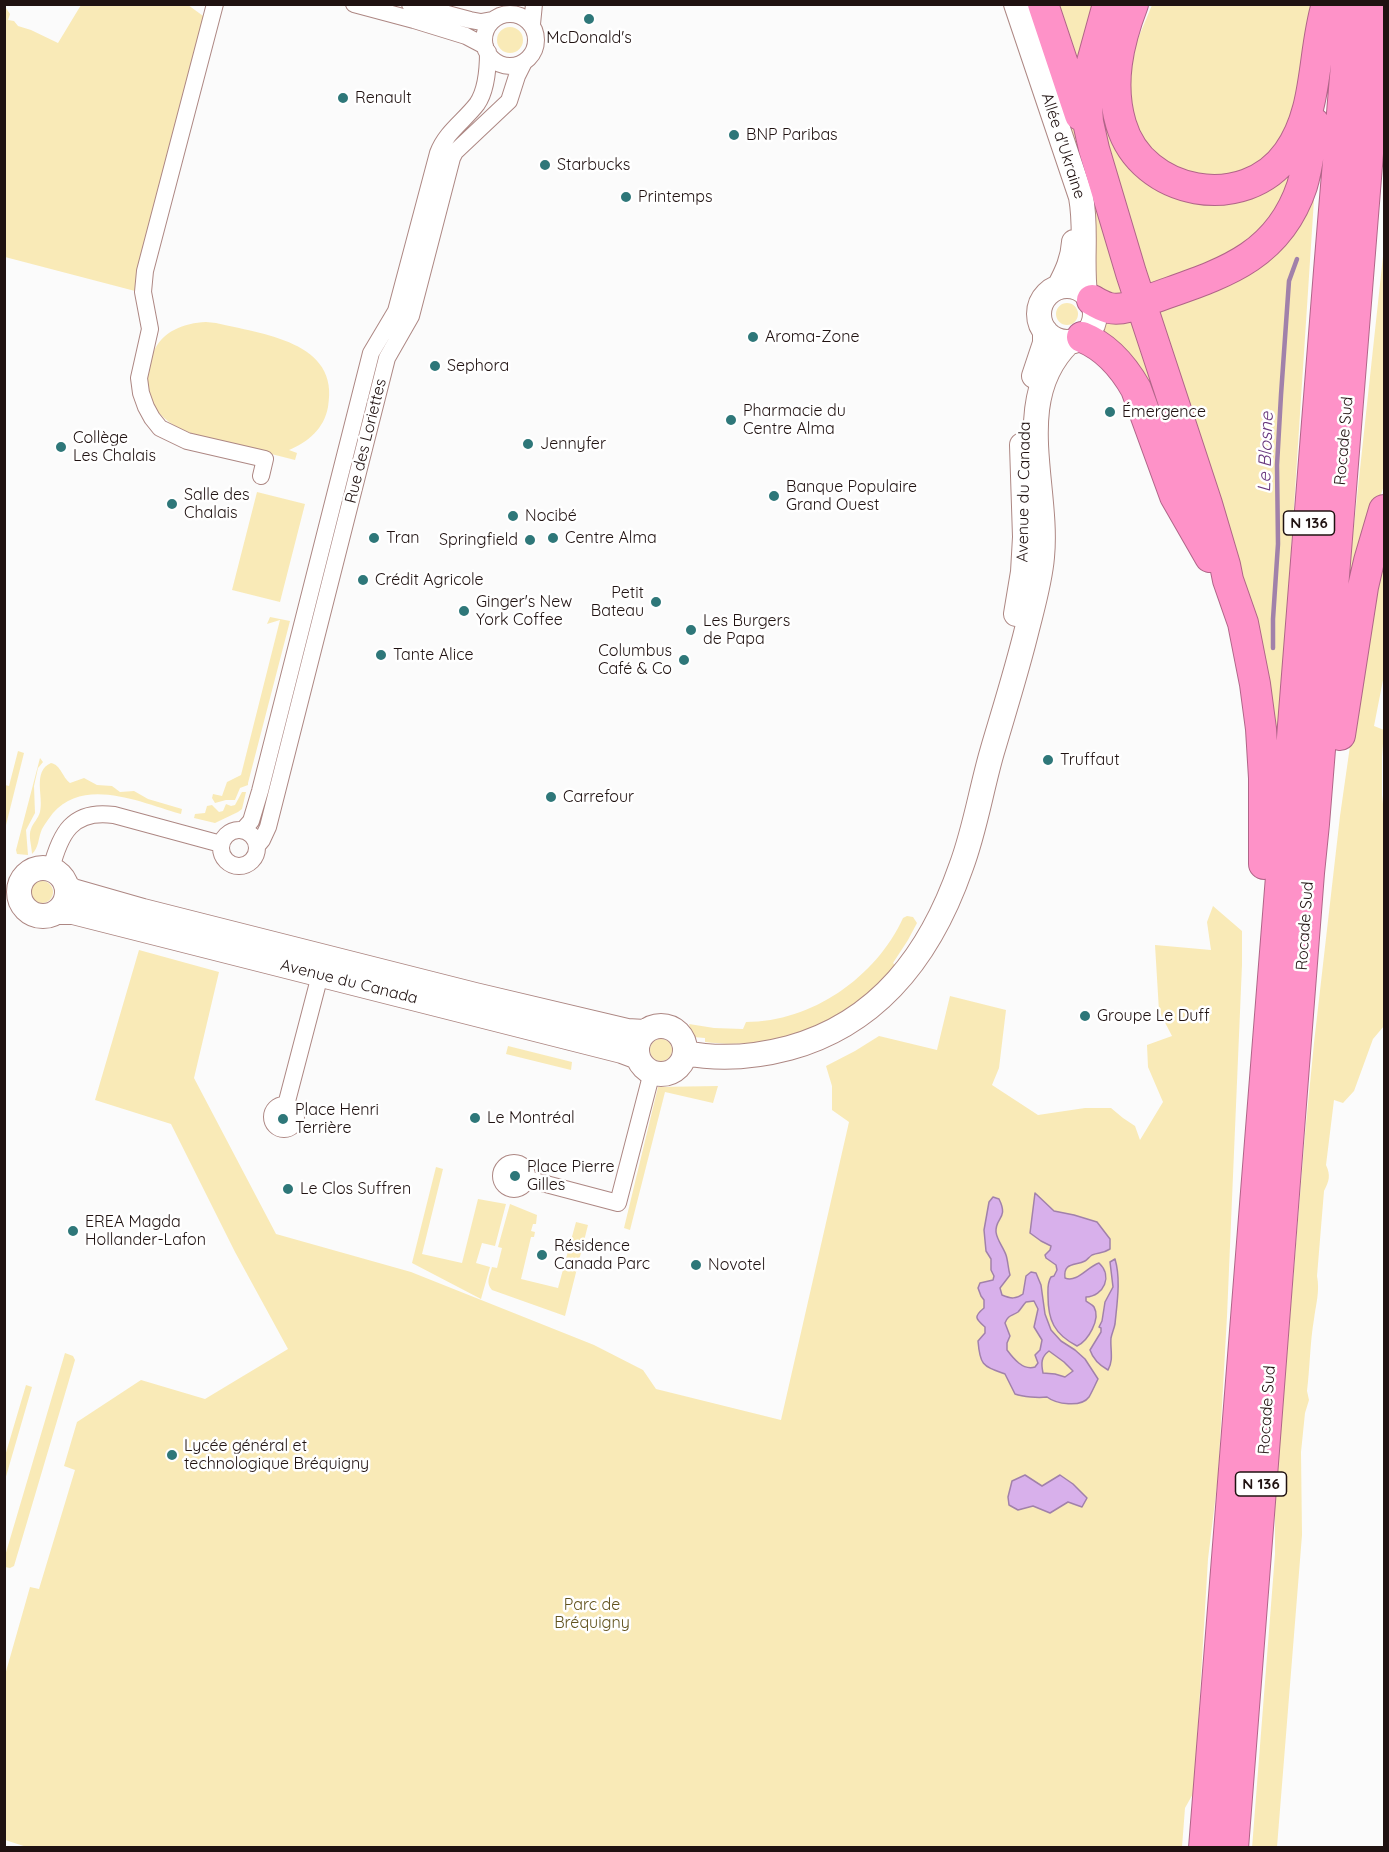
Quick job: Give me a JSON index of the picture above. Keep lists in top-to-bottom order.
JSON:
{
  "streets": {
    "highway": ["Rocade Sud", "N 136"],
    "street": ["Allée d'Ukraine", "Rue des Loriettes", "Avenue du Canada"]
  },
  "crossings": [
    ["Allée d'Ukraine", "Avenue du Canada"]
  ],
  "water": ["Le Blosne"],
  "parks": ["Parc de Bréquigny"],
  "places": [
    "McDonald's",
    "Renault",
    "BNP Paribas",
    "Starbucks",
    "Printemps",
    "Aroma-Zone",
    "Sephora",
    "Émergence",
    "Pharmacie du Centre Alma",
    "Jennyfer",
    "Collège Les Chalais",
    "Banque Populaire Grand Ouest",
    "Salle des Chalais",
    "Nocibé",
    "Tran",
    "Centre Alma",
    "Springfield",
    "Crédit Agricole",
    "Petit Bateau",
    "Ginger's New York Coffee",
    "Les Burgers de Papa",
    "Tante Alice",
    "Columbus Café & Co",
    "Truffaut",
    "Carrefour",
    "Groupe Le Duff",
    "Le Montréal",
    "Place Henri Terrière",
    "Place Pierre Gilles",
    "Le Clos Suffren",
    "EREA Magda Hollander-Lafon",
    "Résidence Canada Parc",
    "Novotel",
    "Lycée général et technologique Bréquigny"
  ]
}
